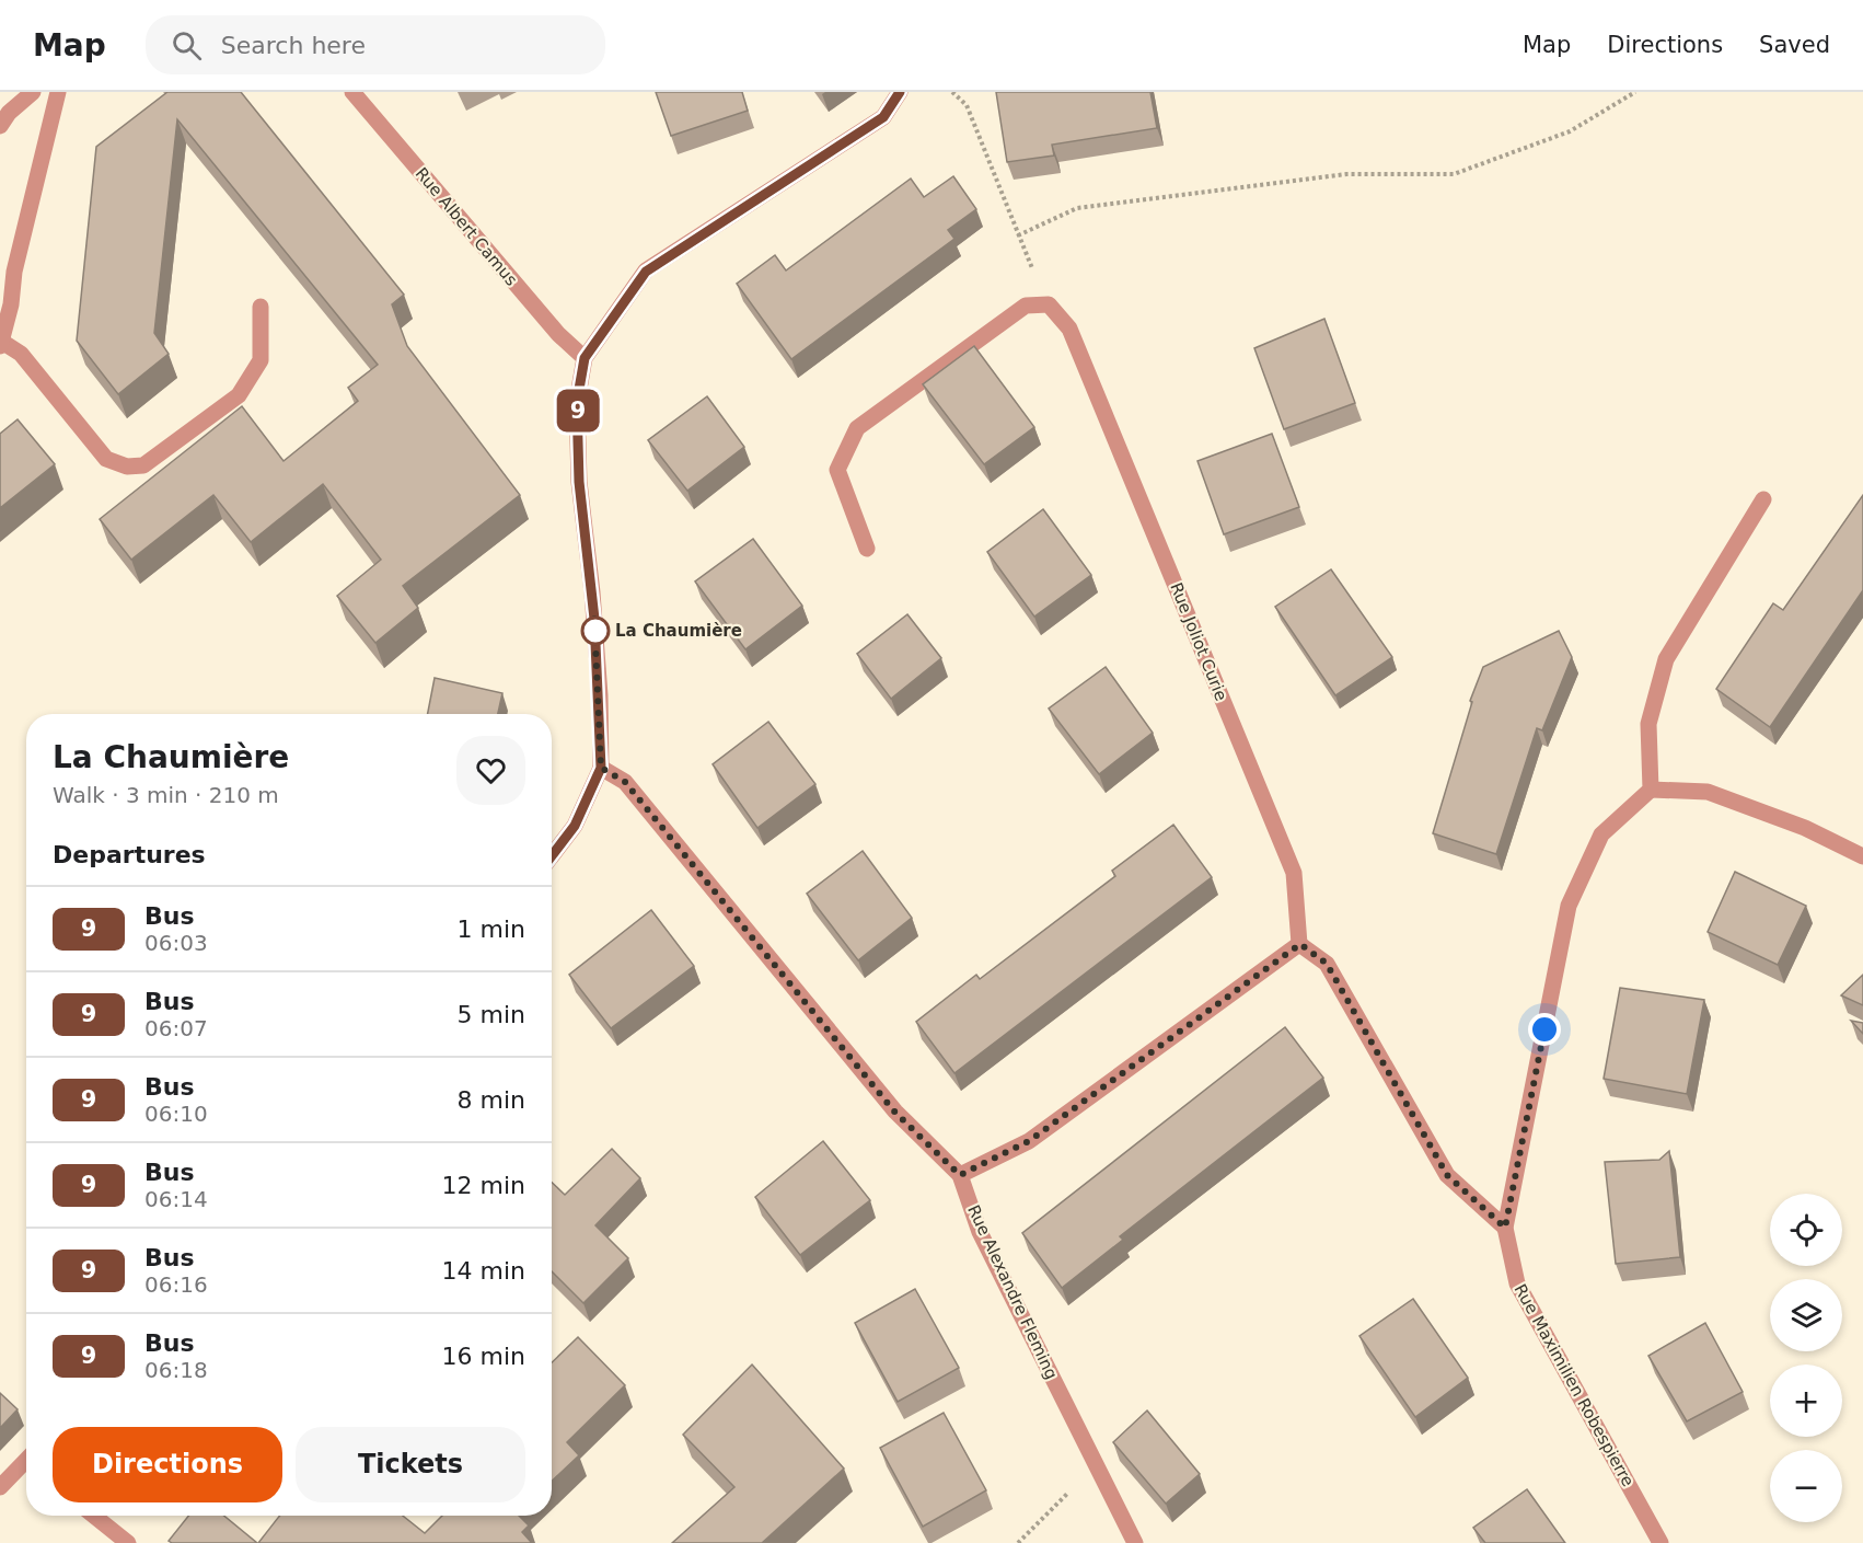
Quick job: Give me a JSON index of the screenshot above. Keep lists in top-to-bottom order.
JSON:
{
  "streets": {
    "street": [
      "Rue Albert Camus",
      "Rue Joliot Curie",
      "Rue Alexandre Fleming",
      "Rue Maximilien Robespierre"
    ]
  },
  "places": ["La Chaumière"],
  "lines": ["bus line 9"],
  "page": {
    "header": "Map",
    "search": "Search here",
    "nav": ["Map", "Directions", "Saved"],
    "on_map": "9",
    "heading": [
      ["La Chaumière", "Walk · 3 min · 210 m"],
      "Departures"
    ],
    "list": [
      {
        "mark": "9",
        "name": "Bus",
        "note": "06:03",
        "value": "1 min"
      },
      {
        "mark": "9",
        "name": "Bus",
        "note": "06:07",
        "value": "5 min"
      },
      {
        "mark": "9",
        "name": "Bus",
        "note": "06:10",
        "value": "8 min"
      },
      {
        "mark": "9",
        "name": "Bus",
        "note": "06:14",
        "value": "12 min"
      },
      {
        "mark": "9",
        "name": "Bus",
        "note": "06:16",
        "value": "14 min"
      },
      {
        "mark": "9",
        "name": "Bus",
        "note": "06:18",
        "value": "16 min"
      }
    ],
    "map_buttons": ["+", "−"],
    "buttons": ["Directions", "Tickets"]
  }
}
